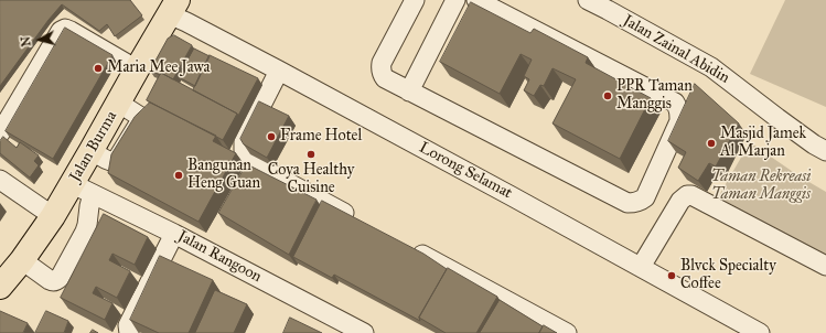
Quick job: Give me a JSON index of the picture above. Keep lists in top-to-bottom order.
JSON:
{
  "streets": {
    "main road": ["Jalan Burma"],
    "street": ["Jalan Zainal Abidin", "Lorong Selamat", "Jalan Rangoon"]
  },
  "crossings": [
    ["Jalan Burma", "Lorong Selamat"],
    ["Jalan Burma", "Jalan Rangoon"]
  ],
  "parks": ["Taman Rekreasi Taman Manggis"],
  "places": [
    "Maria Mee Jawa",
    "PPR Taman Manggis",
    "Frame Hotel",
    "Masjid Jamek Al Marjan",
    "Coya Healthy Cuisine",
    "Bangunan Heng Guan",
    "Blvck Specialty Coffee"
  ],
  "north": "left"
}
